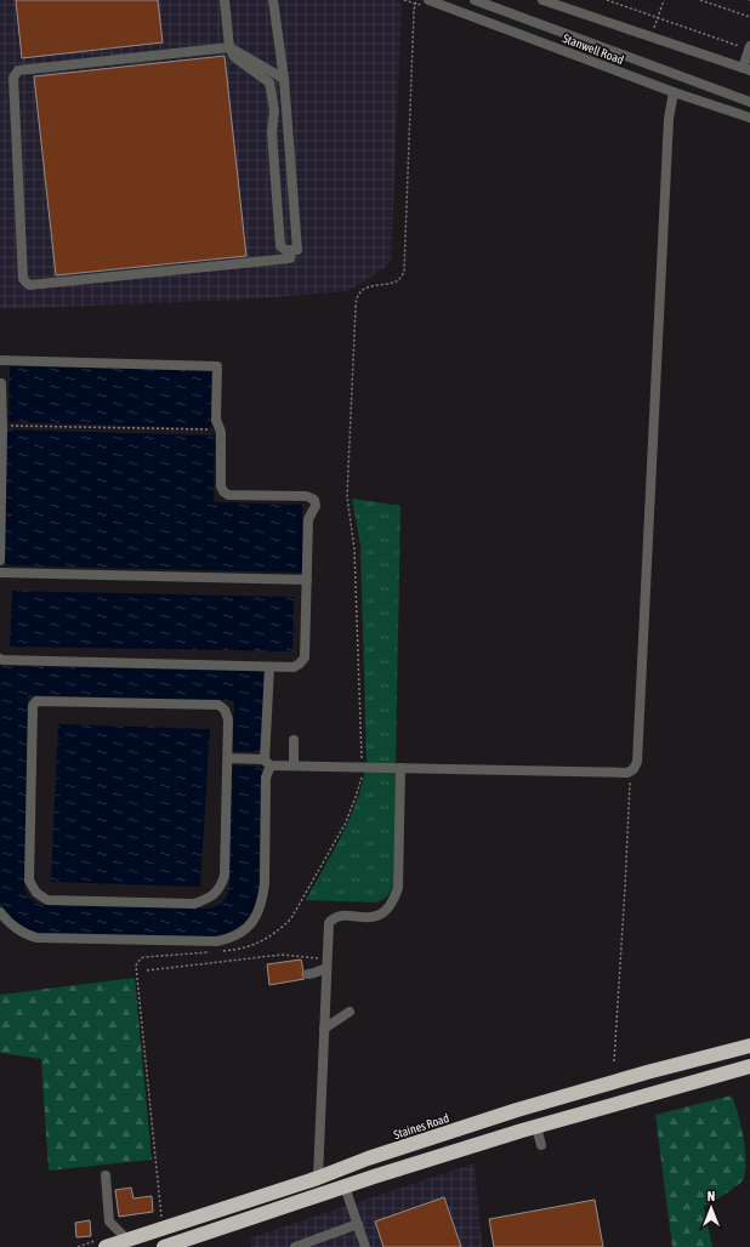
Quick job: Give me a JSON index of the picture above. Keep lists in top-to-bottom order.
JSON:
{
  "streets": {
    "highway": ["Staines Road"],
    "street": ["Stanwell Road"]
  },
  "north": "top"
}
